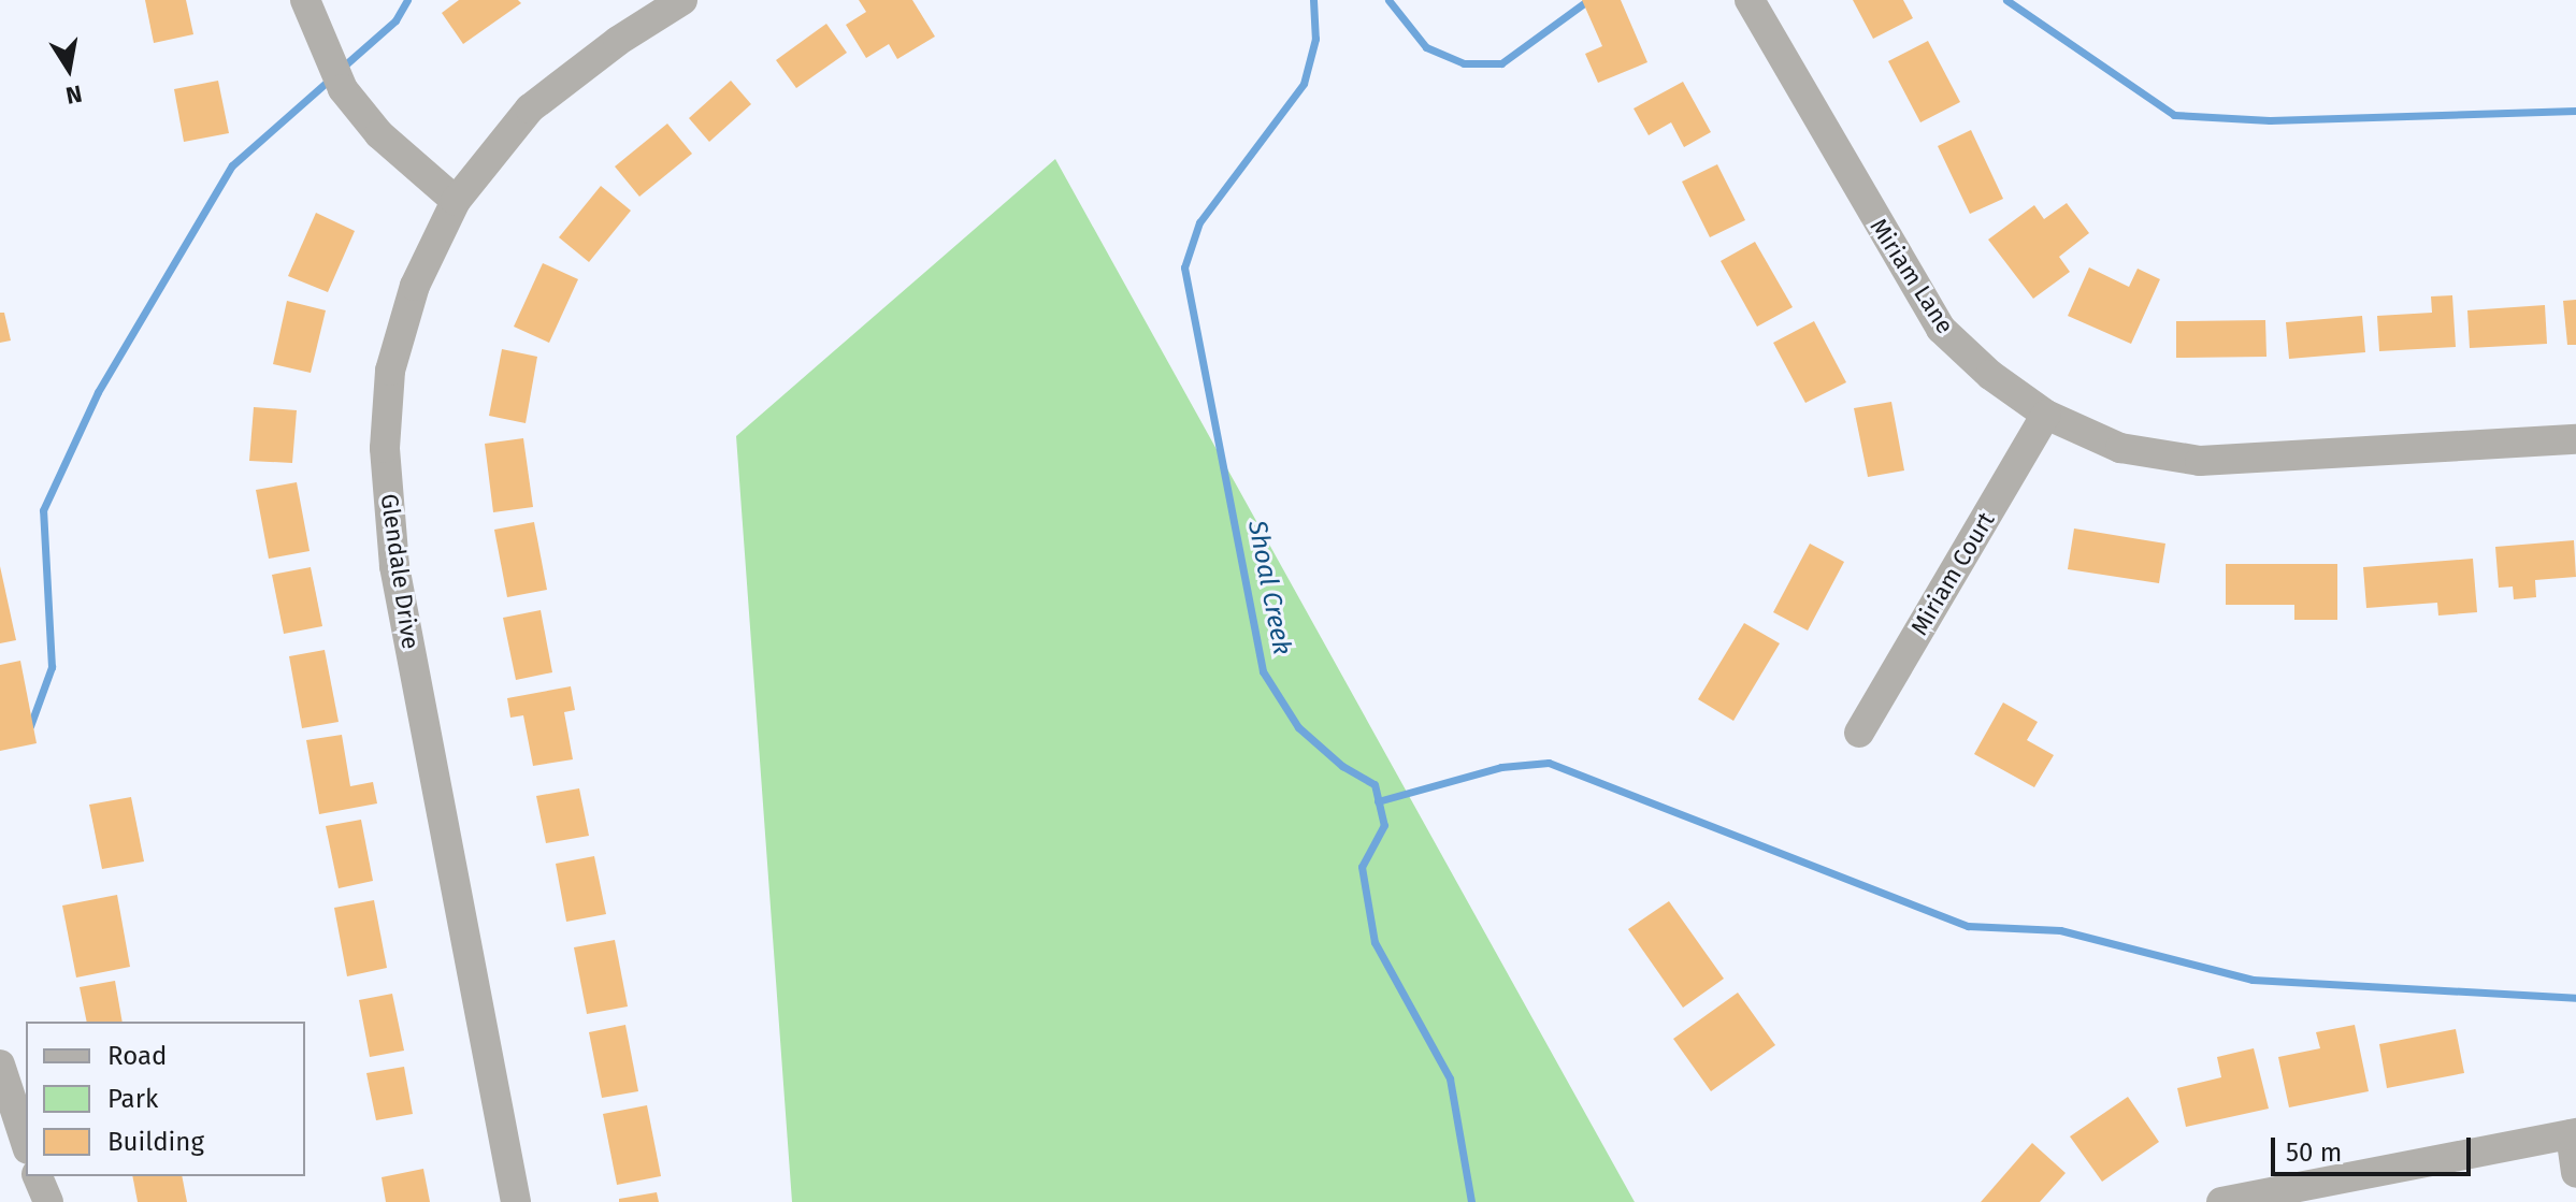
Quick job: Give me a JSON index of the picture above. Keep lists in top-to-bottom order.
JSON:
{
  "streets": {
    "street": ["Miriam Lane", "Glendale Drive", "Miriam Court"]
  },
  "crossings": [
    ["Miriam Lane", "Miriam Court"]
  ],
  "water": ["Shoal Creek"],
  "legend": ["Road", "Park", "Building"],
  "scale_bar": "50 m",
  "north": "bottom"
}
